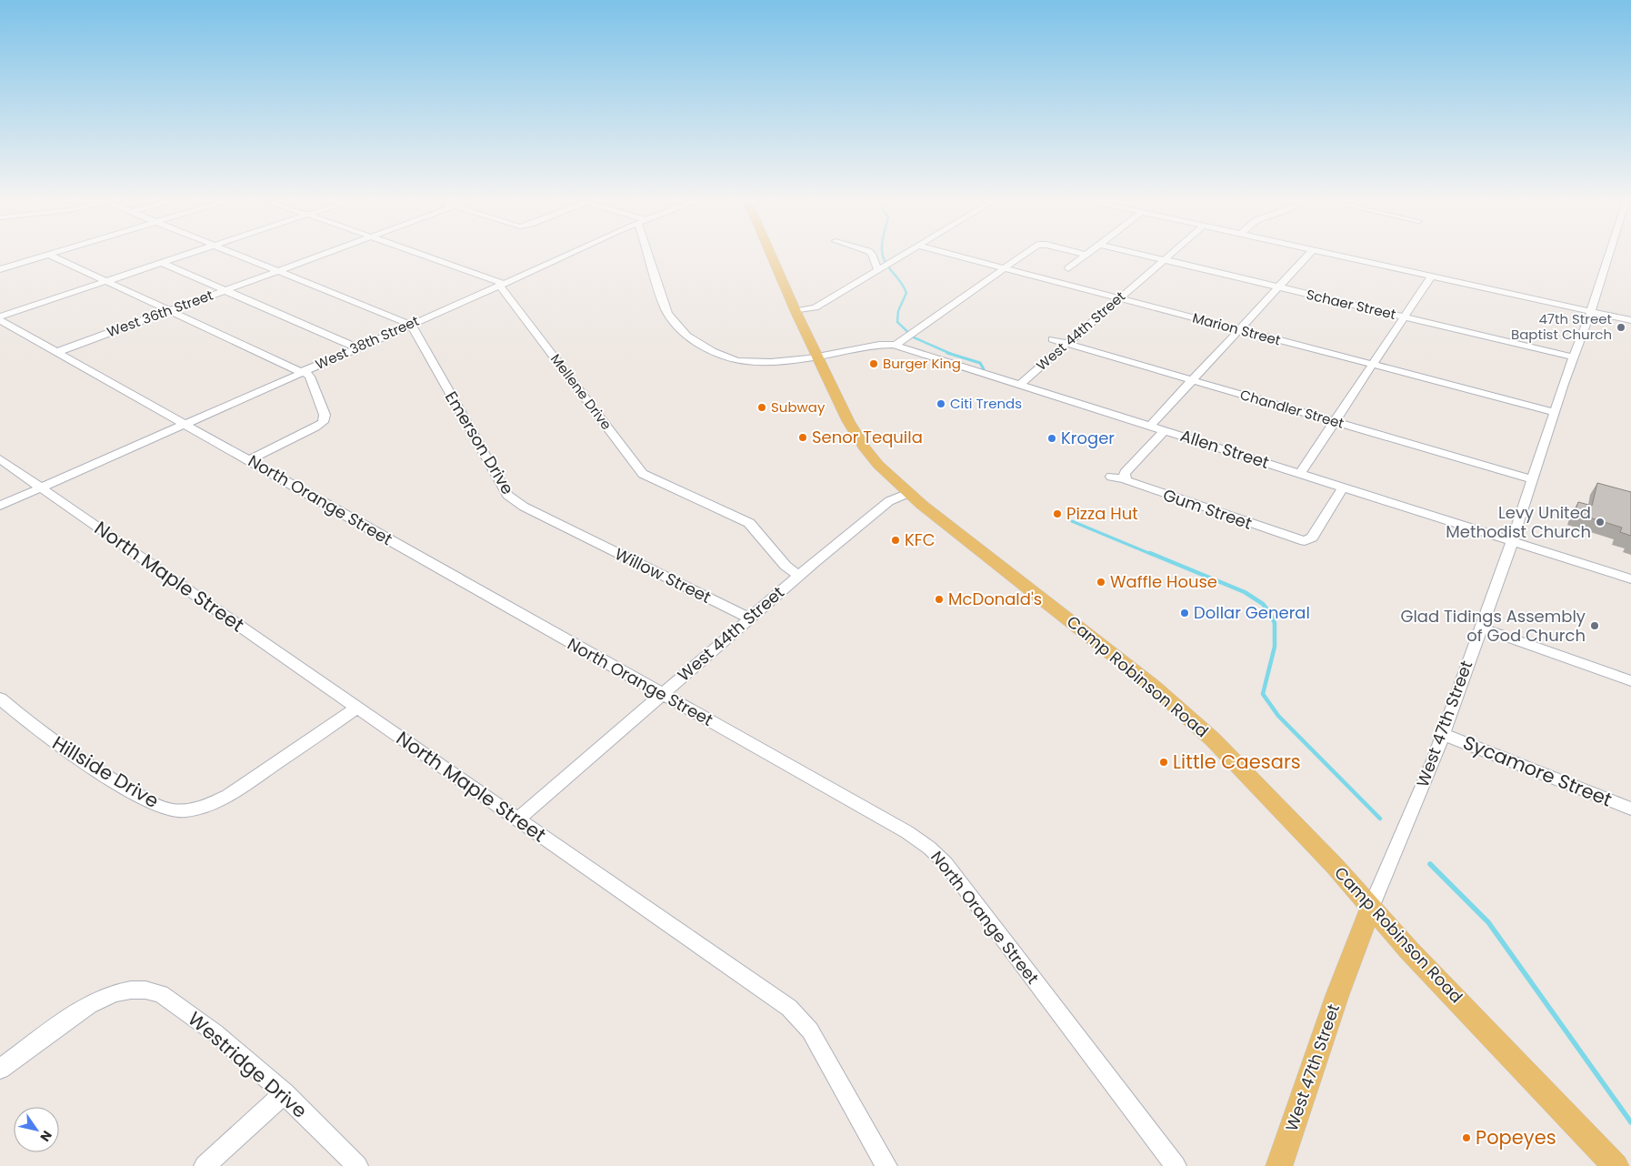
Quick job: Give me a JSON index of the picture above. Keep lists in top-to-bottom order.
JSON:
{
  "streets": {
    "main road": ["Camp Robinson Road", "West 47th Street"],
    "street": [
      "Schaer Street",
      "West 36th Street",
      "Marion Street",
      "West 44th Street",
      "West 38th Street",
      "Mellene Drive",
      "Chandler Street",
      "Emerson Drive",
      "Allen Street",
      "North Orange Street",
      "Gum Street",
      "Willow Street",
      "North Maple Street",
      "Sycamore Street",
      "Hillside Drive",
      "Westridge Drive"
    ]
  },
  "crossings": [
    ["Schaer Street", "West 44th Street"],
    ["Schaer Street", "West 47th Street"],
    ["West 36th Street", "North Orange Street"],
    ["Marion Street", "West 44th Street"],
    ["Marion Street", "West 47th Street"],
    ["West 44th Street", "Mellene Drive"],
    ["West 44th Street", "Chandler Street"],
    ["West 44th Street", "Allen Street"],
    ["West 44th Street", "North Orange Street"],
    ["West 44th Street", "Willow Street"],
    ["West 44th Street", "North Maple Street"],
    ["West 44th Street", "Camp Robinson Road"],
    ["West 38th Street", "Mellene Drive"],
    ["West 38th Street", "Emerson Drive"],
    ["West 38th Street", "North Orange Street"],
    ["West 38th Street", "North Maple Street"],
    ["Chandler Street", "West 47th Street"],
    ["Emerson Drive", "Willow Street"],
    ["Allen Street", "Gum Street"],
    ["Allen Street", "Camp Robinson Road"],
    ["Allen Street", "West 47th Street"],
    ["North Maple Street", "Hillside Drive"],
    ["Camp Robinson Road", "West 47th Street"],
    ["West 47th Street", "Sycamore Street"]
  ],
  "places": [
    "47th Street Baptist Church",
    "Burger King",
    "Citi Trends",
    "Subway",
    "Senor Tequila",
    "Kroger",
    "Pizza Hut",
    "Levy United Methodist Church",
    "KFC",
    "Waffle House",
    "McDonald's",
    "Dollar General",
    "Glad Tidings Assembly of God Church",
    "Little Caesars",
    "Popeyes"
  ],
  "north": "bottom right"
}
